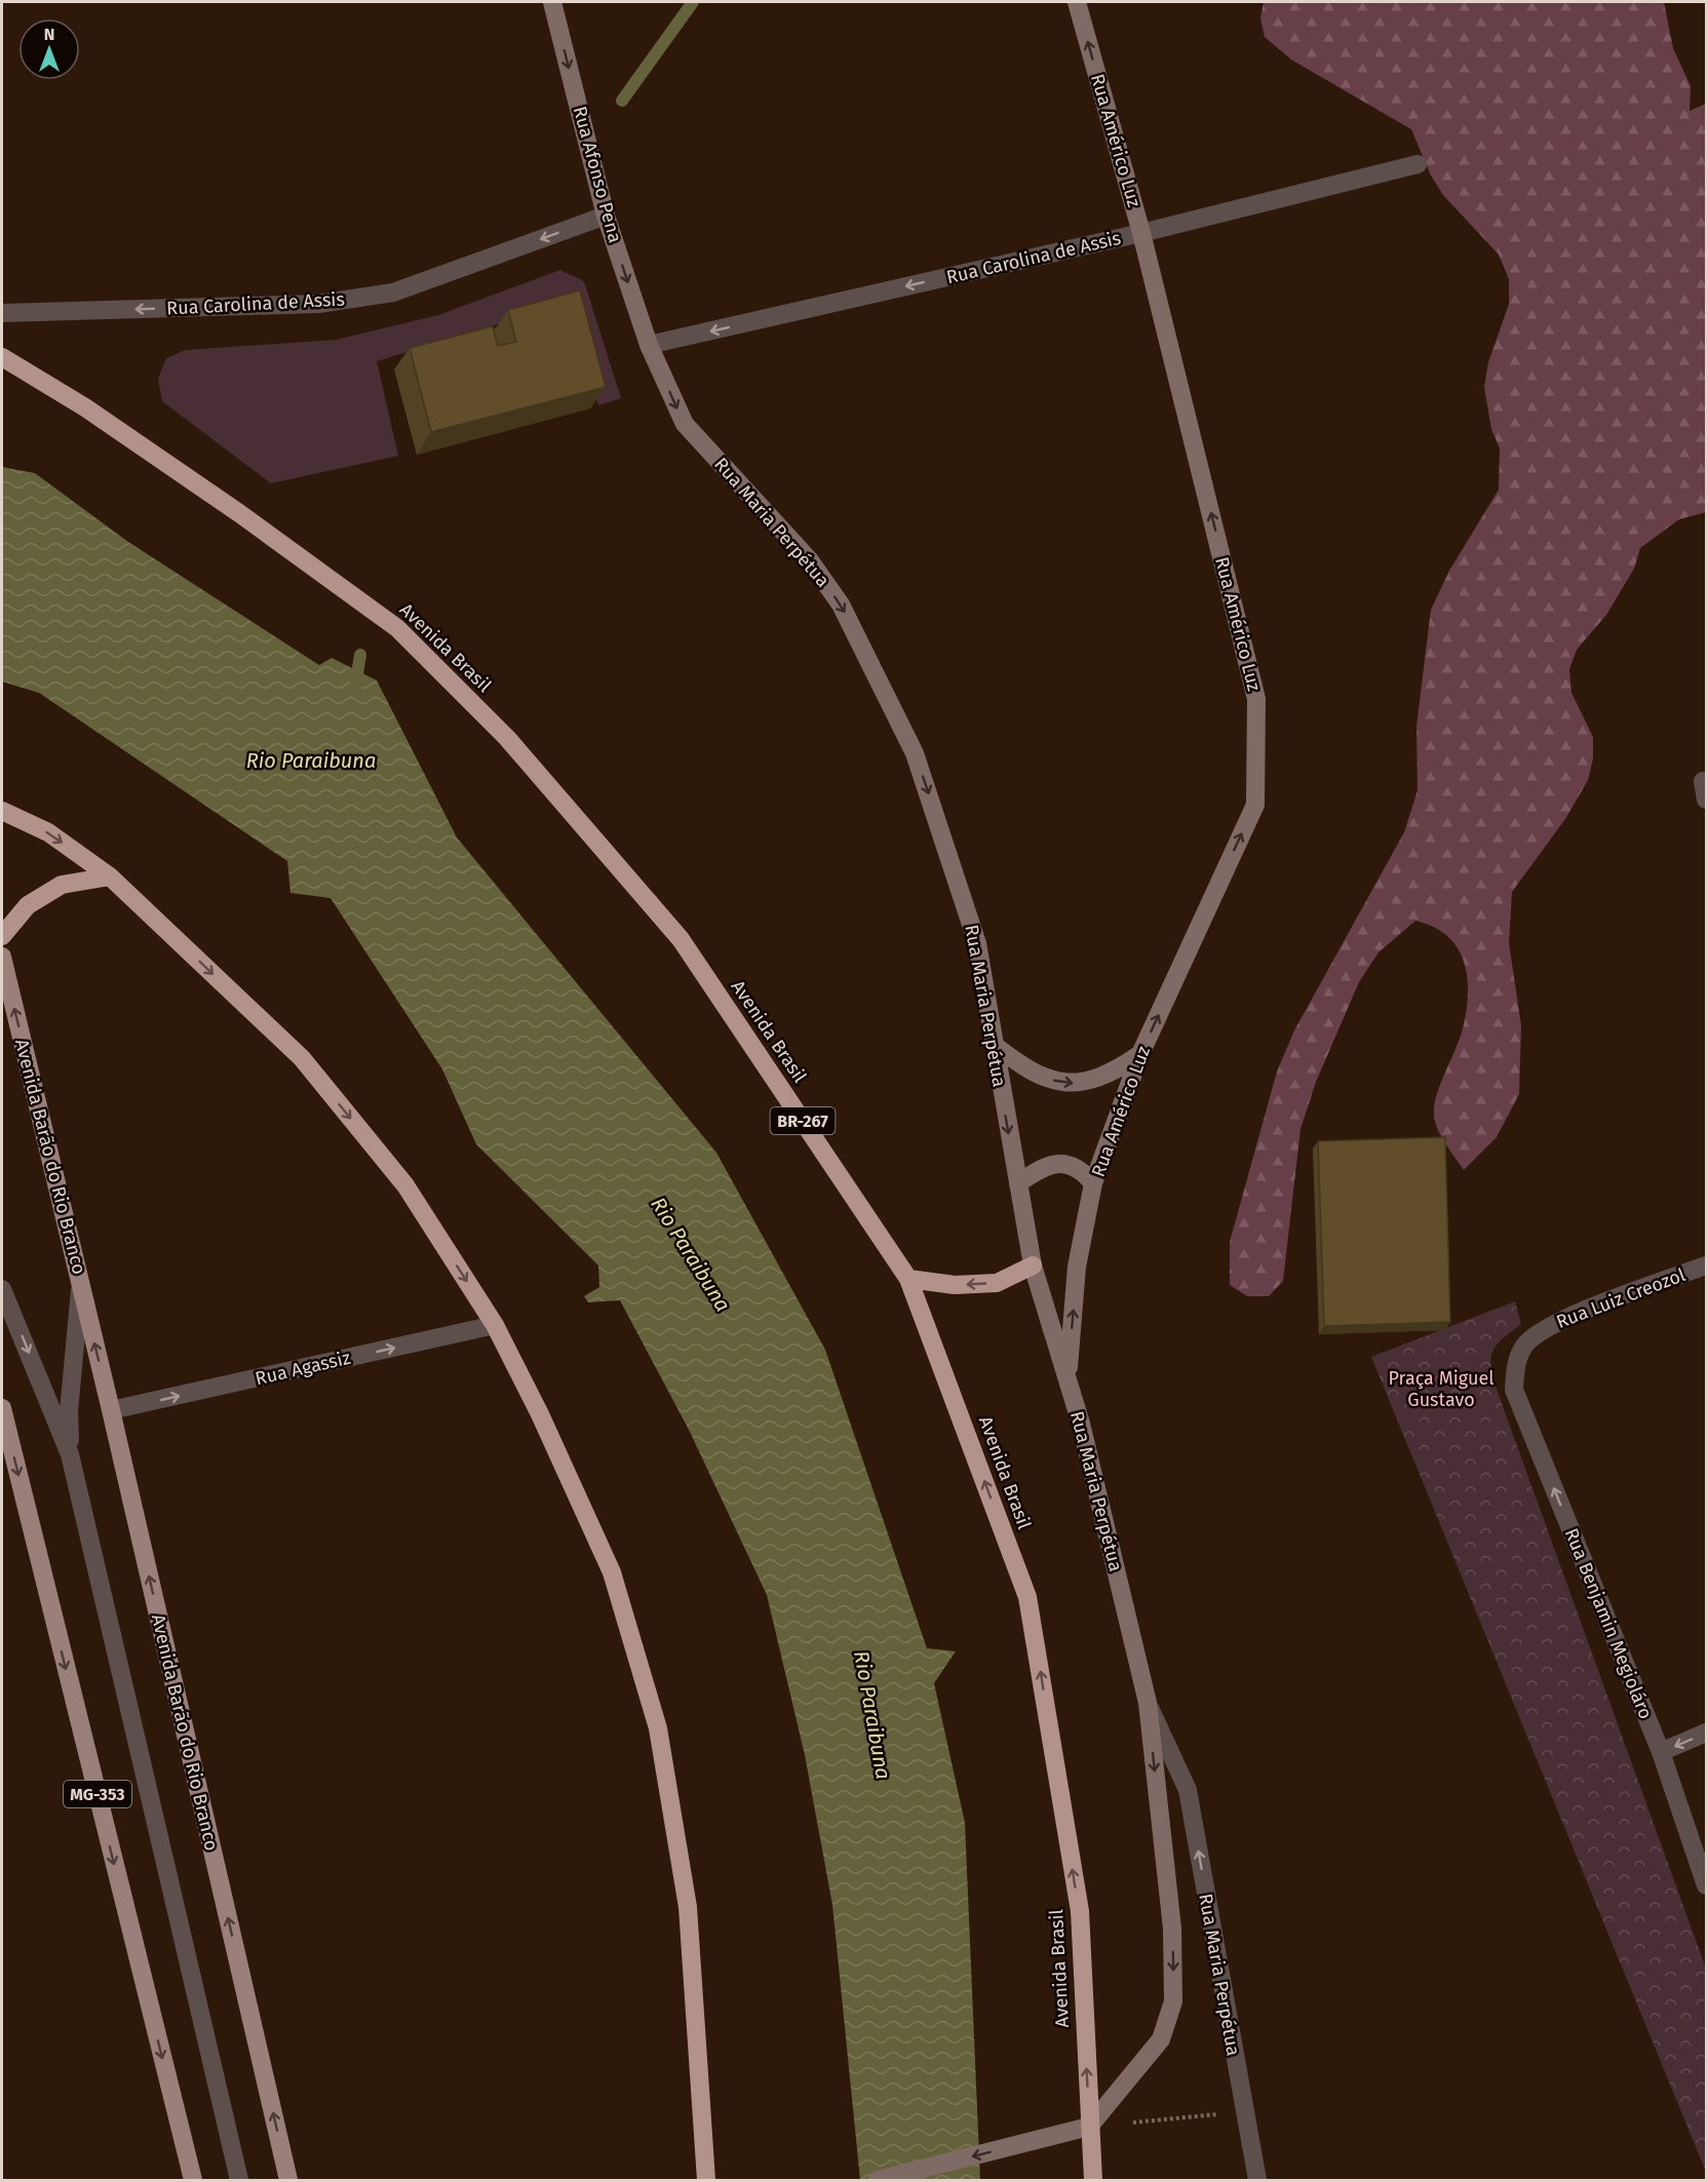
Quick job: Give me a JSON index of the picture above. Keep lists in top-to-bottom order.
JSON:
{
  "streets": {
    "highway": ["Avenida Brasil", "BR-267"],
    "main road": ["Avenida Barão do Rio Branco", "MG-353"],
    "street": [
      "Rua Américo Luz",
      "Rua Afonso Pena",
      "Rua Carolina de Assis",
      "Rua Maria Perpétua",
      "Rua Luiz Creozol",
      "Rua Agassiz",
      "Rua Benjamin Megioláro"
    ]
  },
  "crossings": [
    ["Rua Américo Luz", "Rua Carolina de Assis"],
    ["Rua Américo Luz", "Rua Maria Perpétua"],
    ["Rua Afonso Pena", "Rua Carolina de Assis"],
    ["Rua Afonso Pena", "Rua Maria Perpétua"],
    ["Rua Carolina de Assis", "Rua Maria Perpétua"],
    ["Rua Maria Perpétua", "Avenida Brasil"],
    ["Avenida Barão do Rio Branco", "Rua Agassiz"],
    ["Rua Luiz Creozol", "Rua Benjamin Megioláro"]
  ],
  "one_way": [
    "Rua Américo Luz",
    "Rua Afonso Pena",
    "Rua Carolina de Assis",
    "Avenida Brasil",
    "Rua Agassiz",
    "Rua Benjamin Megioláro"
  ],
  "water": ["Rio Paraibuna"],
  "parks": ["Praça Miguel Gustavo"],
  "north": "top"
}
